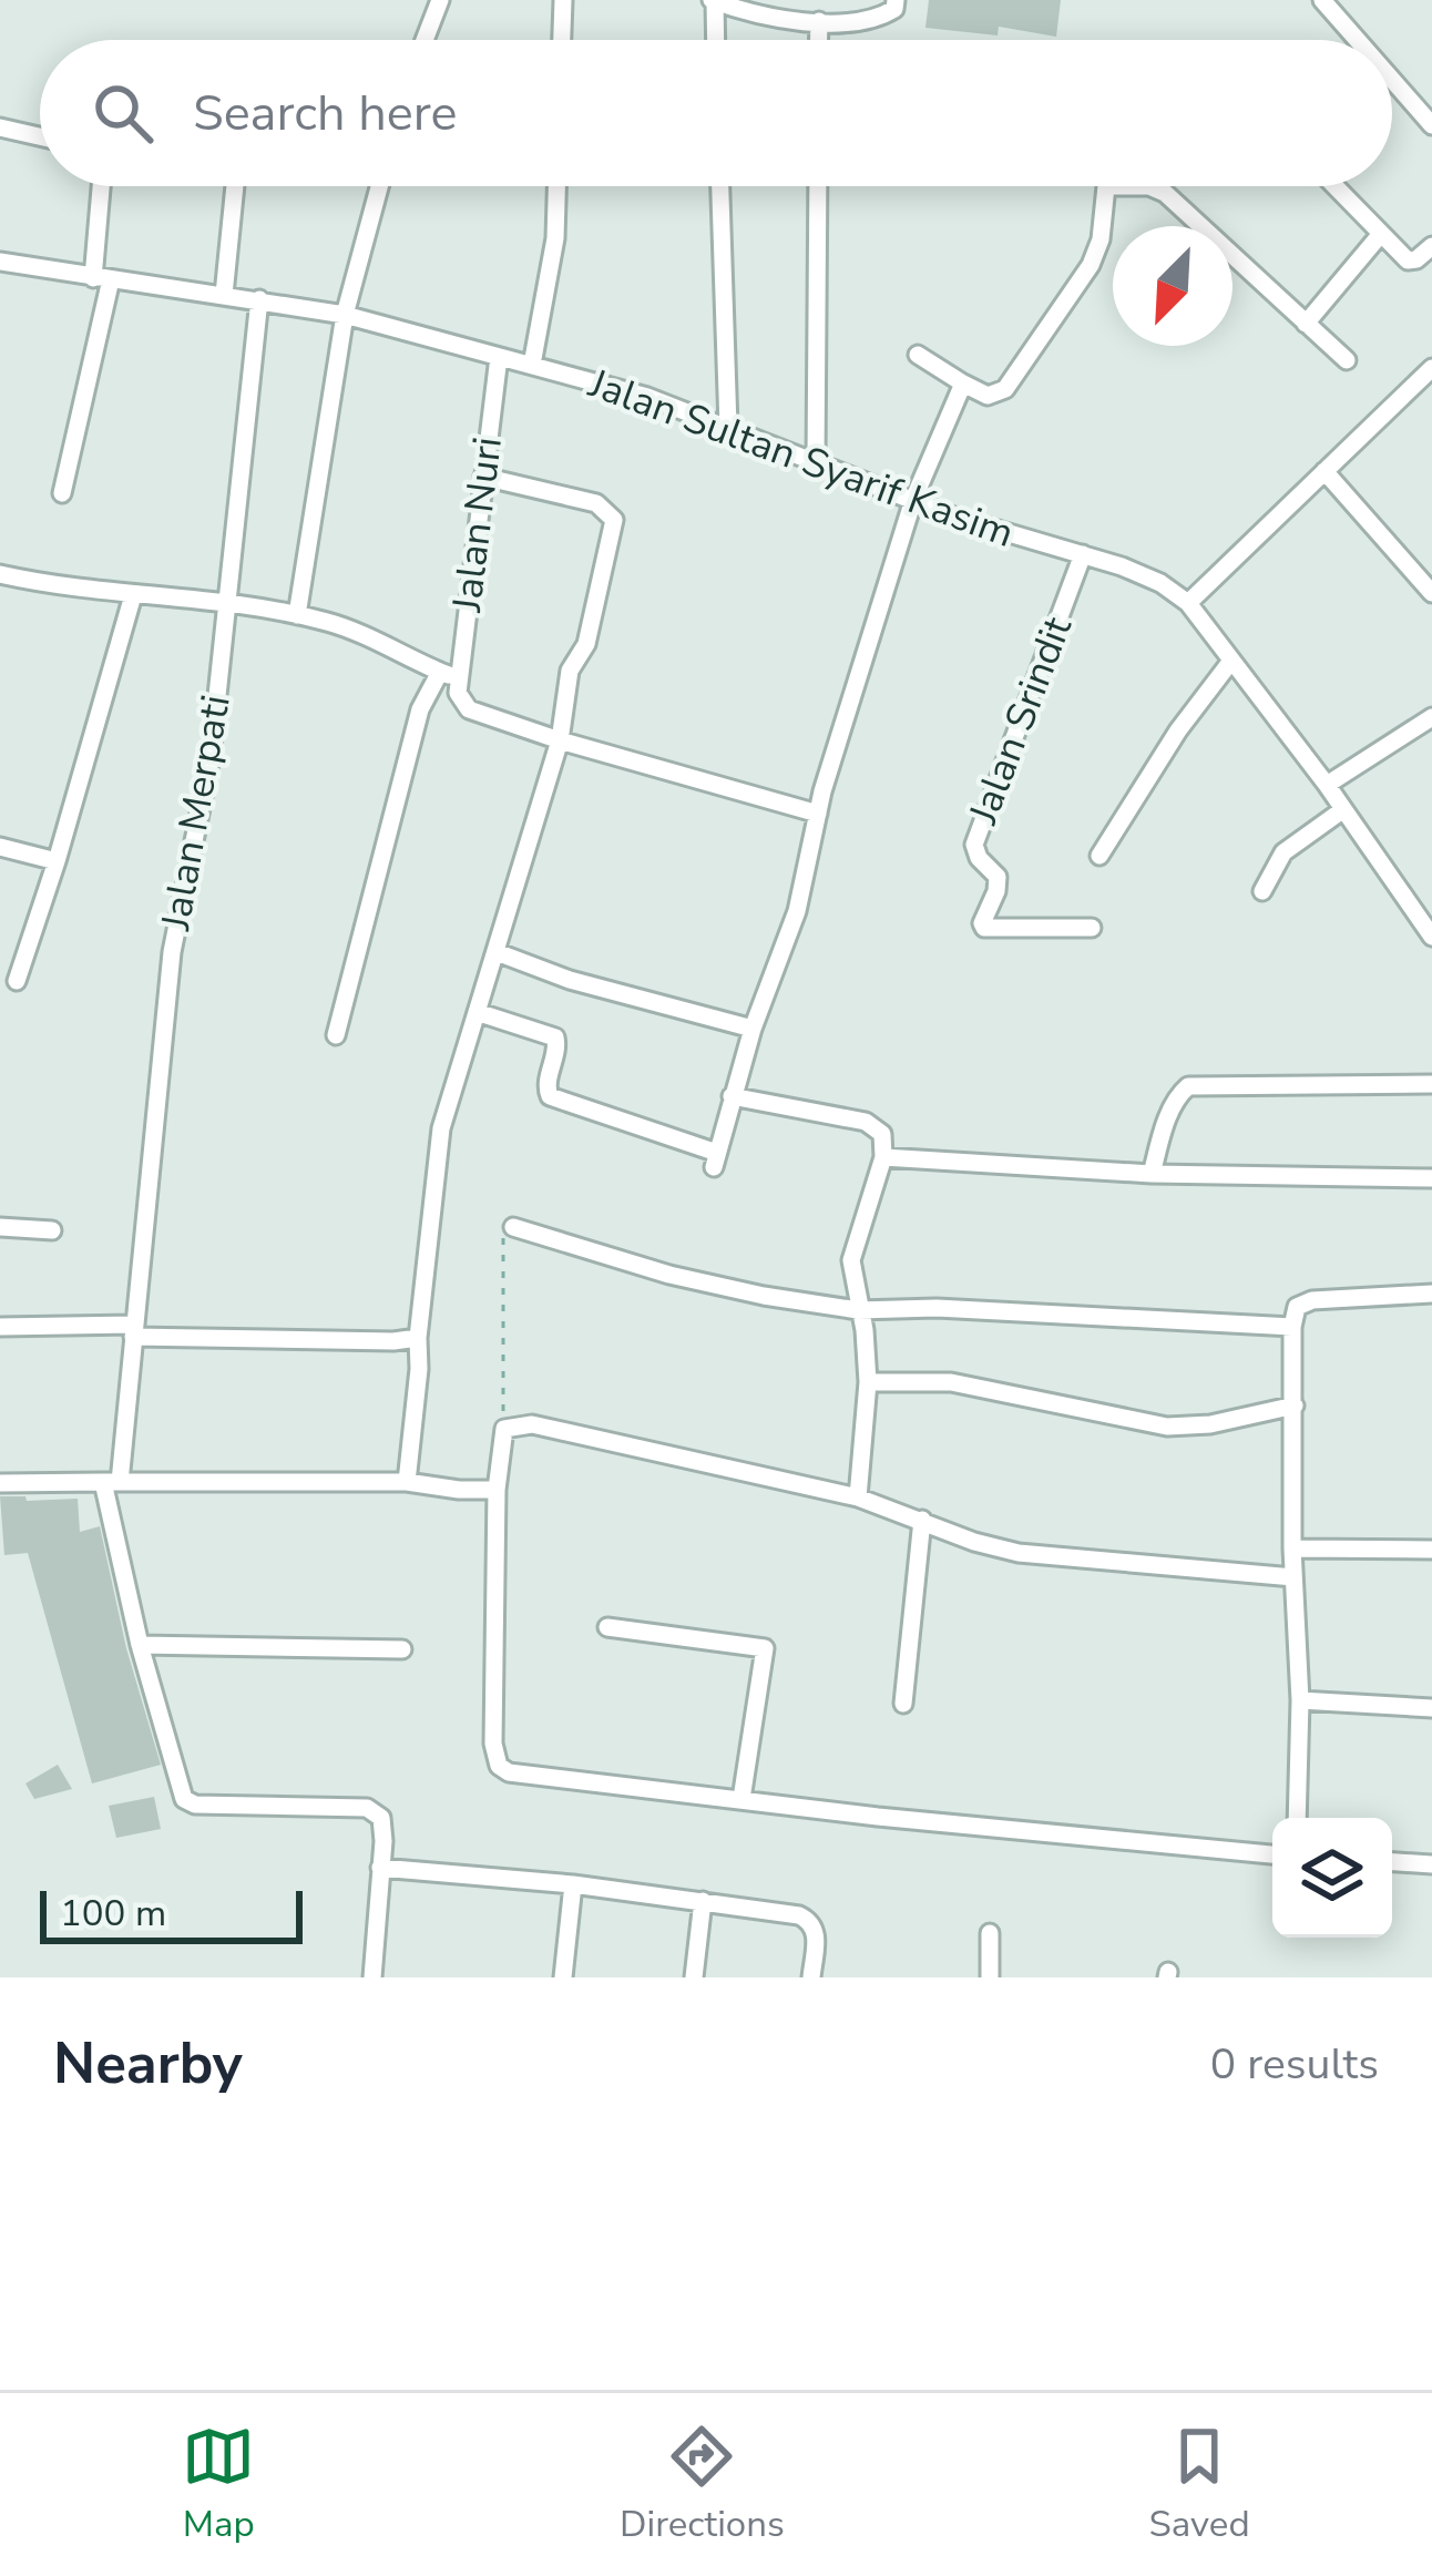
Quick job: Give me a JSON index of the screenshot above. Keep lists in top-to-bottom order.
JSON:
{
  "streets": {
    "street": [
      "Jalan Sultan Syarif Kasim",
      "Jalan Nuri",
      "Jalan Srindit",
      "Jalan Merpati"
    ]
  },
  "crossings": [
    ["Jalan Sultan Syarif Kasim", "Jalan Nuri"],
    ["Jalan Sultan Syarif Kasim", "Jalan Srindit"],
    ["Jalan Sultan Syarif Kasim", "Jalan Merpati"]
  ],
  "scale_bar": "100 m",
  "north": "bottom left",
  "page": {
    "search": "Search here",
    "scale": "100 m",
    "heading": ["Nearby", "0 results"],
    "nav": ["Map", "Directions", "Saved"]
  }
}
